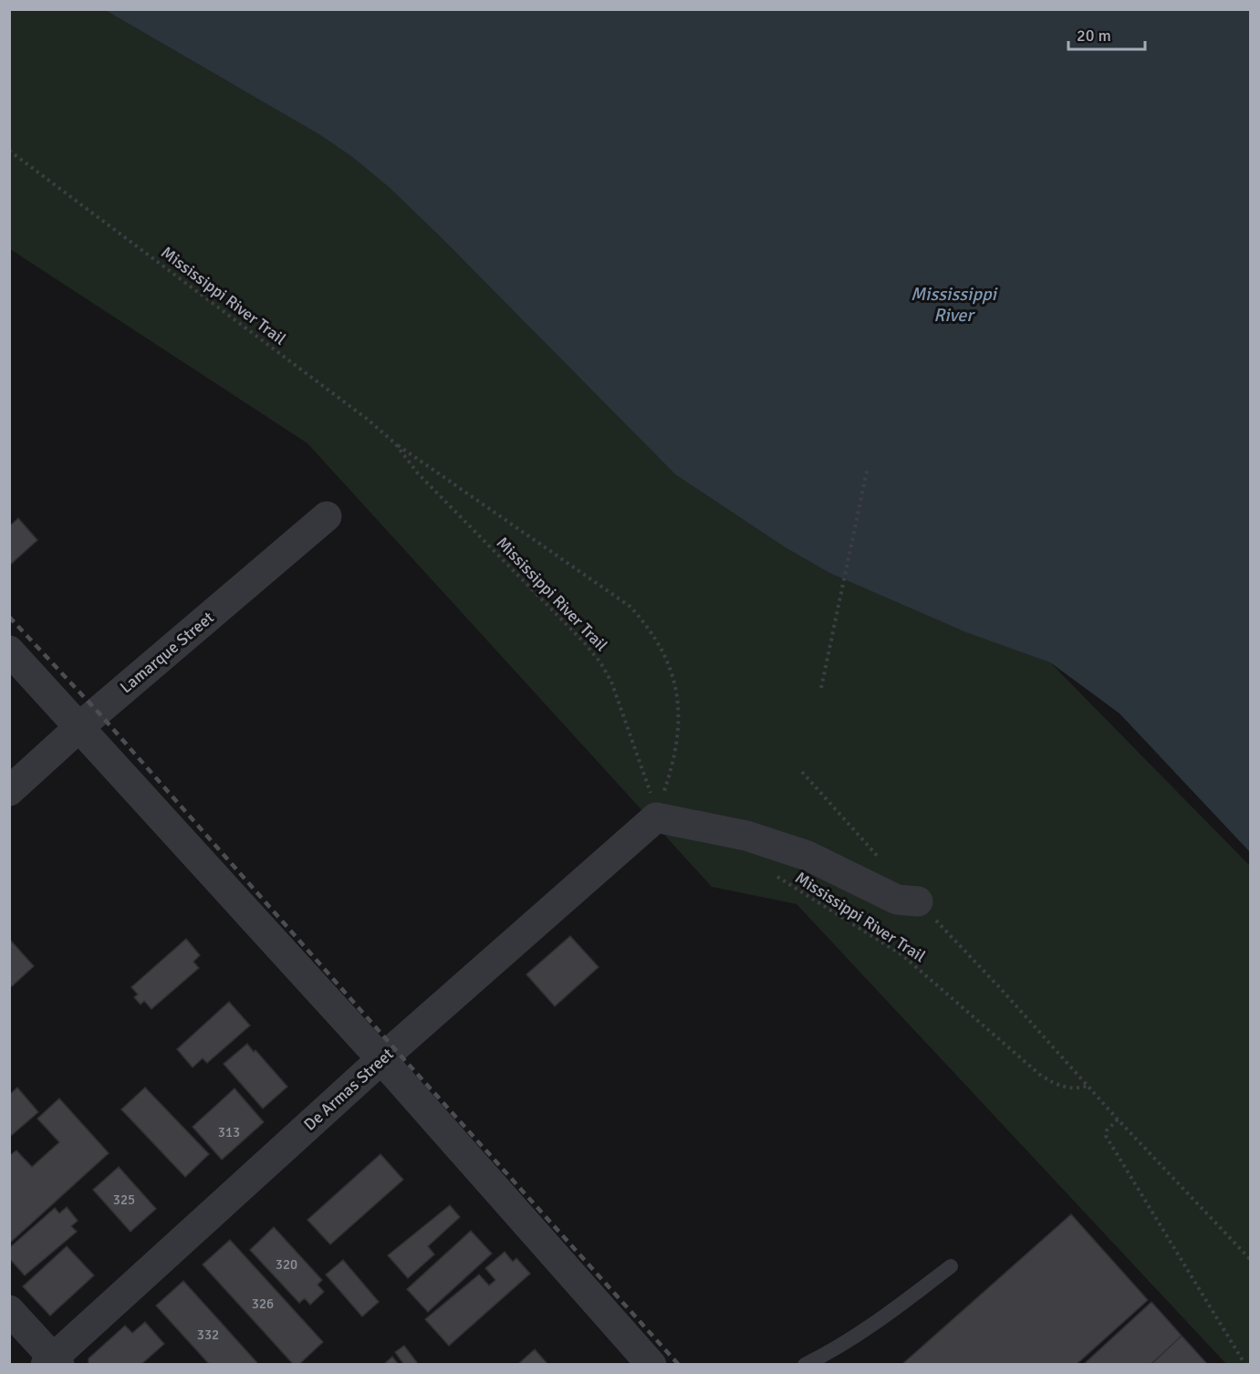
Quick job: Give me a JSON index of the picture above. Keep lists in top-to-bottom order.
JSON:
{
  "streets": {
    "street": ["Lamarque Street", "De Armas Street"],
    "path": ["Mississippi River Trail"]
  },
  "crossings": [
    ["Mississippi River Trail", "De Armas Street"]
  ],
  "water": ["Mississippi River"],
  "house_numbers": [
    "313",
    "325",
    "320",
    "326",
    "332"
  ],
  "scale_bar": "20 m"
}
